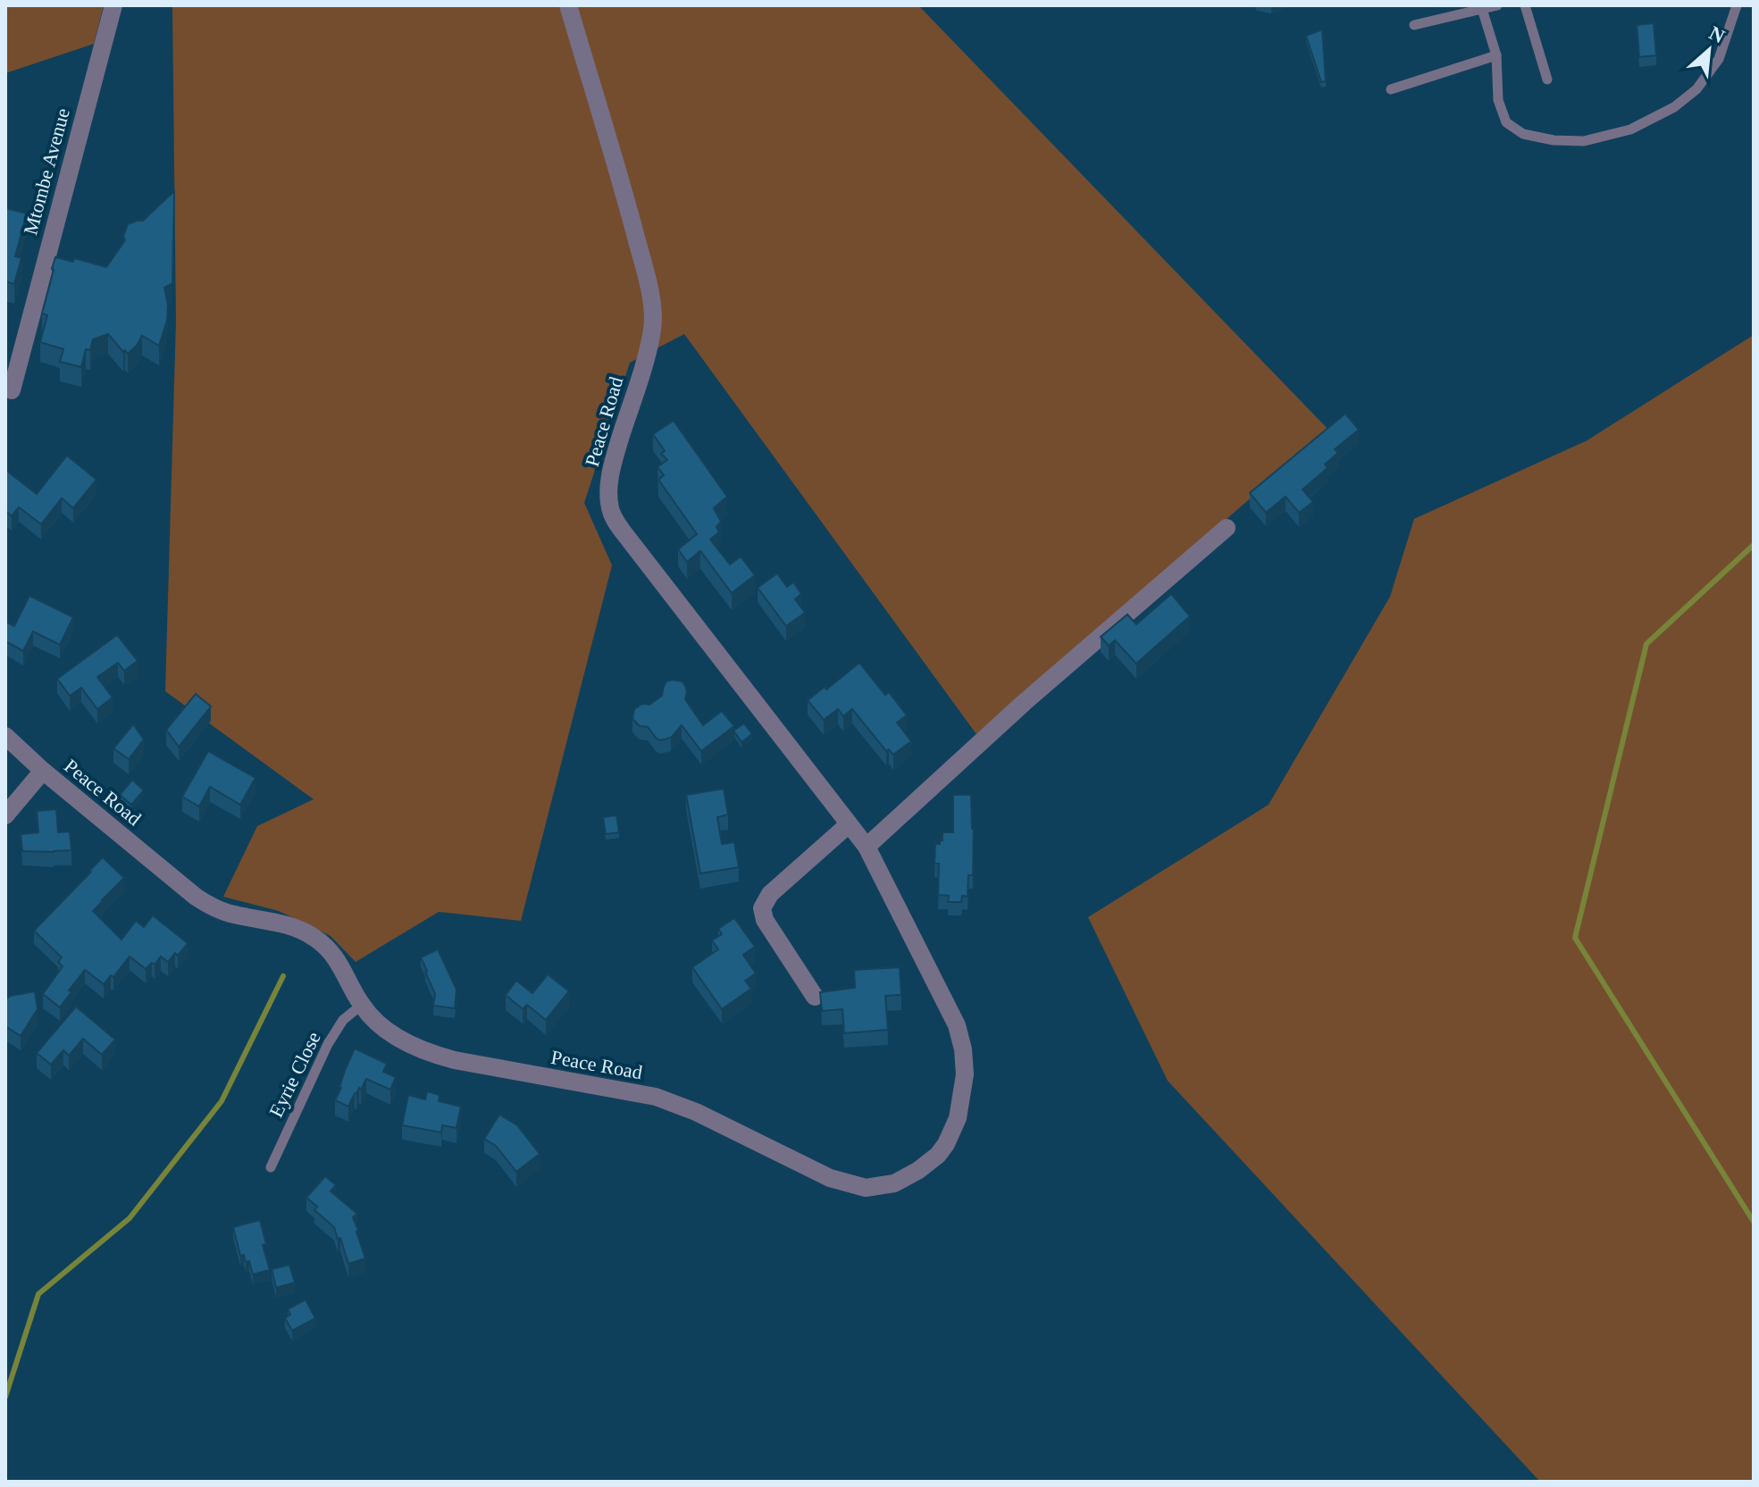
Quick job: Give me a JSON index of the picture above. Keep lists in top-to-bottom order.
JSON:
{
  "streets": {
    "street": ["Mtombe Avenue", "Peace Road"],
    "lane": ["Eyrie Close"]
  },
  "crossings": [
    ["Peace Road", "Eyrie Close"]
  ],
  "north": "top right"
}
